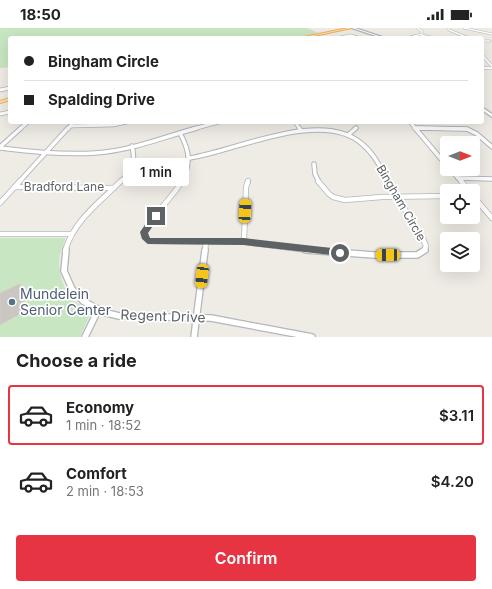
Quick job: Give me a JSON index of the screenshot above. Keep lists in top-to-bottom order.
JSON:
{
  "streets": {
    "street": ["Bradford Lane", "Bingham Circle", "Regent Drive"]
  },
  "crossings": [
    ["Bradford Lane", "Regent Drive"]
  ],
  "places": ["Mundelein Senior Center"],
  "north": "right",
  "page": {
    "status": "18:50",
    "banner": ["Bingham Circle", "Spalding Drive"],
    "bubble": "1 min",
    "heading": "Choose a ride",
    "list": [
      {
        "name": "Economy",
        "note": "1 min · 18:52",
        "value": "$3.11"
      },
      {
        "name": "Comfort",
        "note": "2 min · 18:53",
        "value": "$4.20"
      }
    ],
    "buttons": "Confirm"
  }
}
